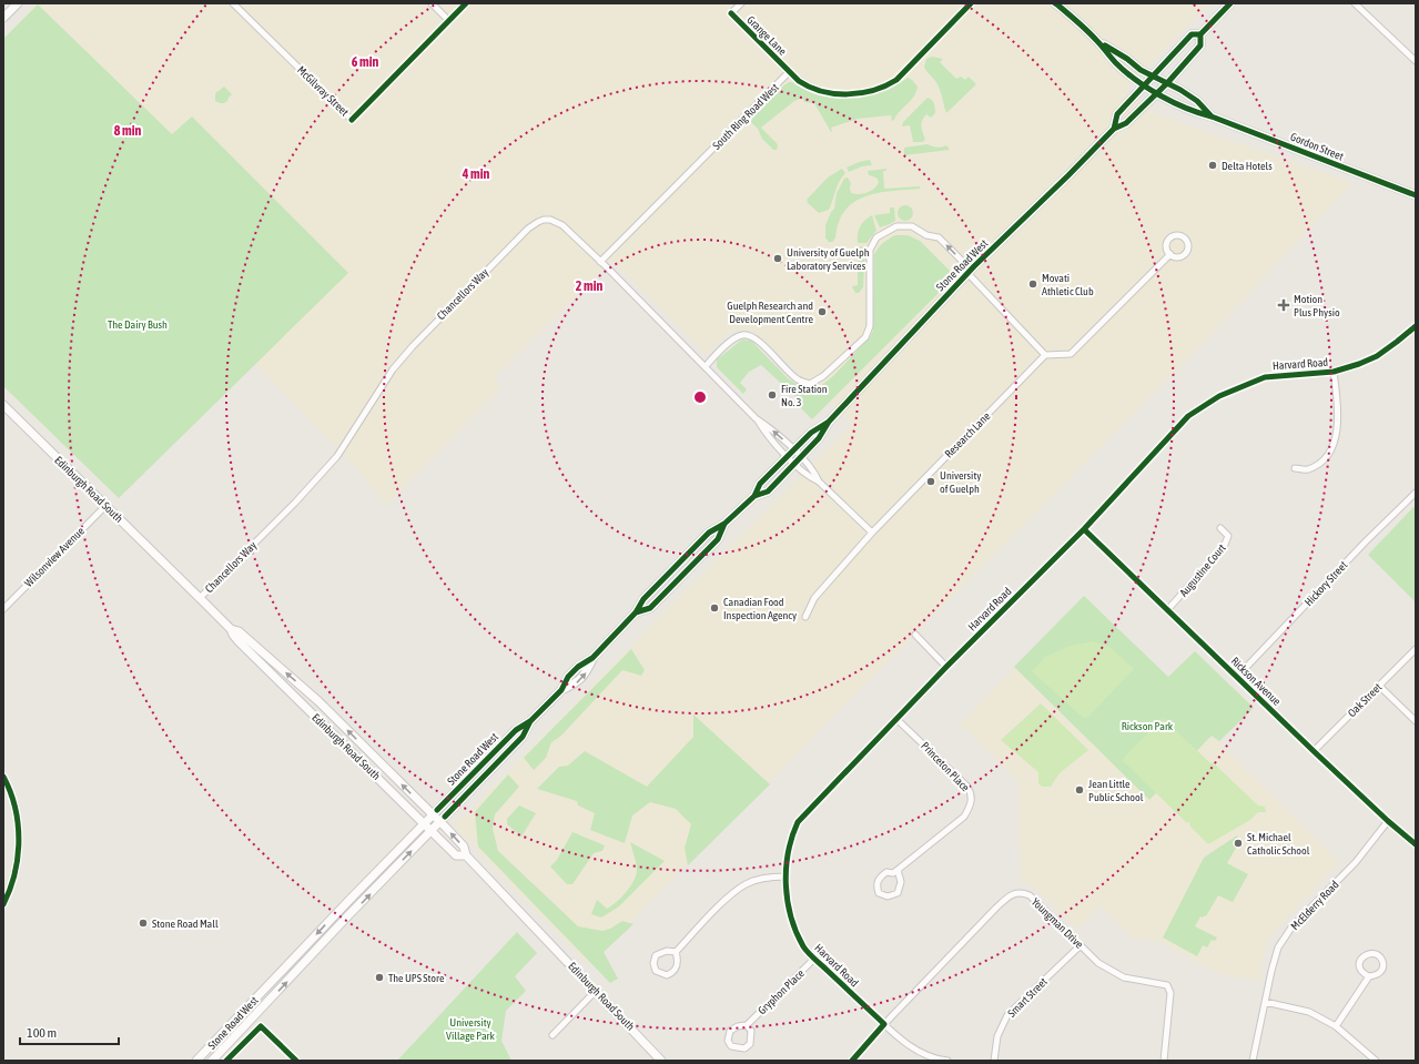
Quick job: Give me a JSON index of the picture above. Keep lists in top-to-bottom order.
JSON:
{
  "streets": {
    "main road": ["Gordon Street", "Stone Road West", "Edinburgh Road South"],
    "street": [
      "Grange Lane",
      "McGilvray Street",
      "South Ring Road West",
      "Chancellors Way",
      "Harvard Road",
      "Research Lane",
      "Wilsonview Avenue",
      "Augustine Court",
      "Hickory Street",
      "Rickson Avenue",
      "Oak Street",
      "Princeton Place",
      "McElderry Road",
      "Youngman Drive",
      "Gryphon Place",
      "Smart Street"
    ]
  },
  "crossings": [
    ["Grange Lane", "South Ring Road West"],
    ["South Ring Road West", "Chancellors Way"],
    ["Gordon Street", "Stone Road West"],
    ["Stone Road West", "Chancellors Way"],
    ["Stone Road West", "Edinburgh Road South"],
    ["Chancellors Way", "Edinburgh Road South"],
    ["Harvard Road", "Rickson Avenue"],
    ["Harvard Road", "Princeton Place"],
    ["Harvard Road", "Youngman Drive"],
    ["Harvard Road", "Gryphon Place"],
    ["Edinburgh Road South", "Wilsonview Avenue"],
    ["Augustine Court", "Rickson Avenue"],
    ["Hickory Street", "Rickson Avenue"],
    ["Rickson Avenue", "Oak Street"],
    ["Rickson Avenue", "McElderry Road"],
    ["Youngman Drive", "Smart Street"]
  ],
  "parks": ["The Dairy Bush", "Rickson Park", "University Village Park"],
  "places": {
    "other": [
      "Delta Hotels",
      "University of Guelph Laboratory Services",
      "Movati Athletic Club",
      "Guelph Research and Development Centre",
      "Fire Station No. 3",
      "University of Guelph",
      "Canadian Food Inspection Agency",
      "Jean Little Public School",
      "St. Michael Catholic School",
      "Stone Road Mall",
      "The UPS Store"
    ],
    "health": ["Motion Plus Physio"]
  },
  "scale_bar": "100 m",
  "rings": [
    "6 min",
    "8 min",
    "4 min",
    "2 min"
  ]
}
